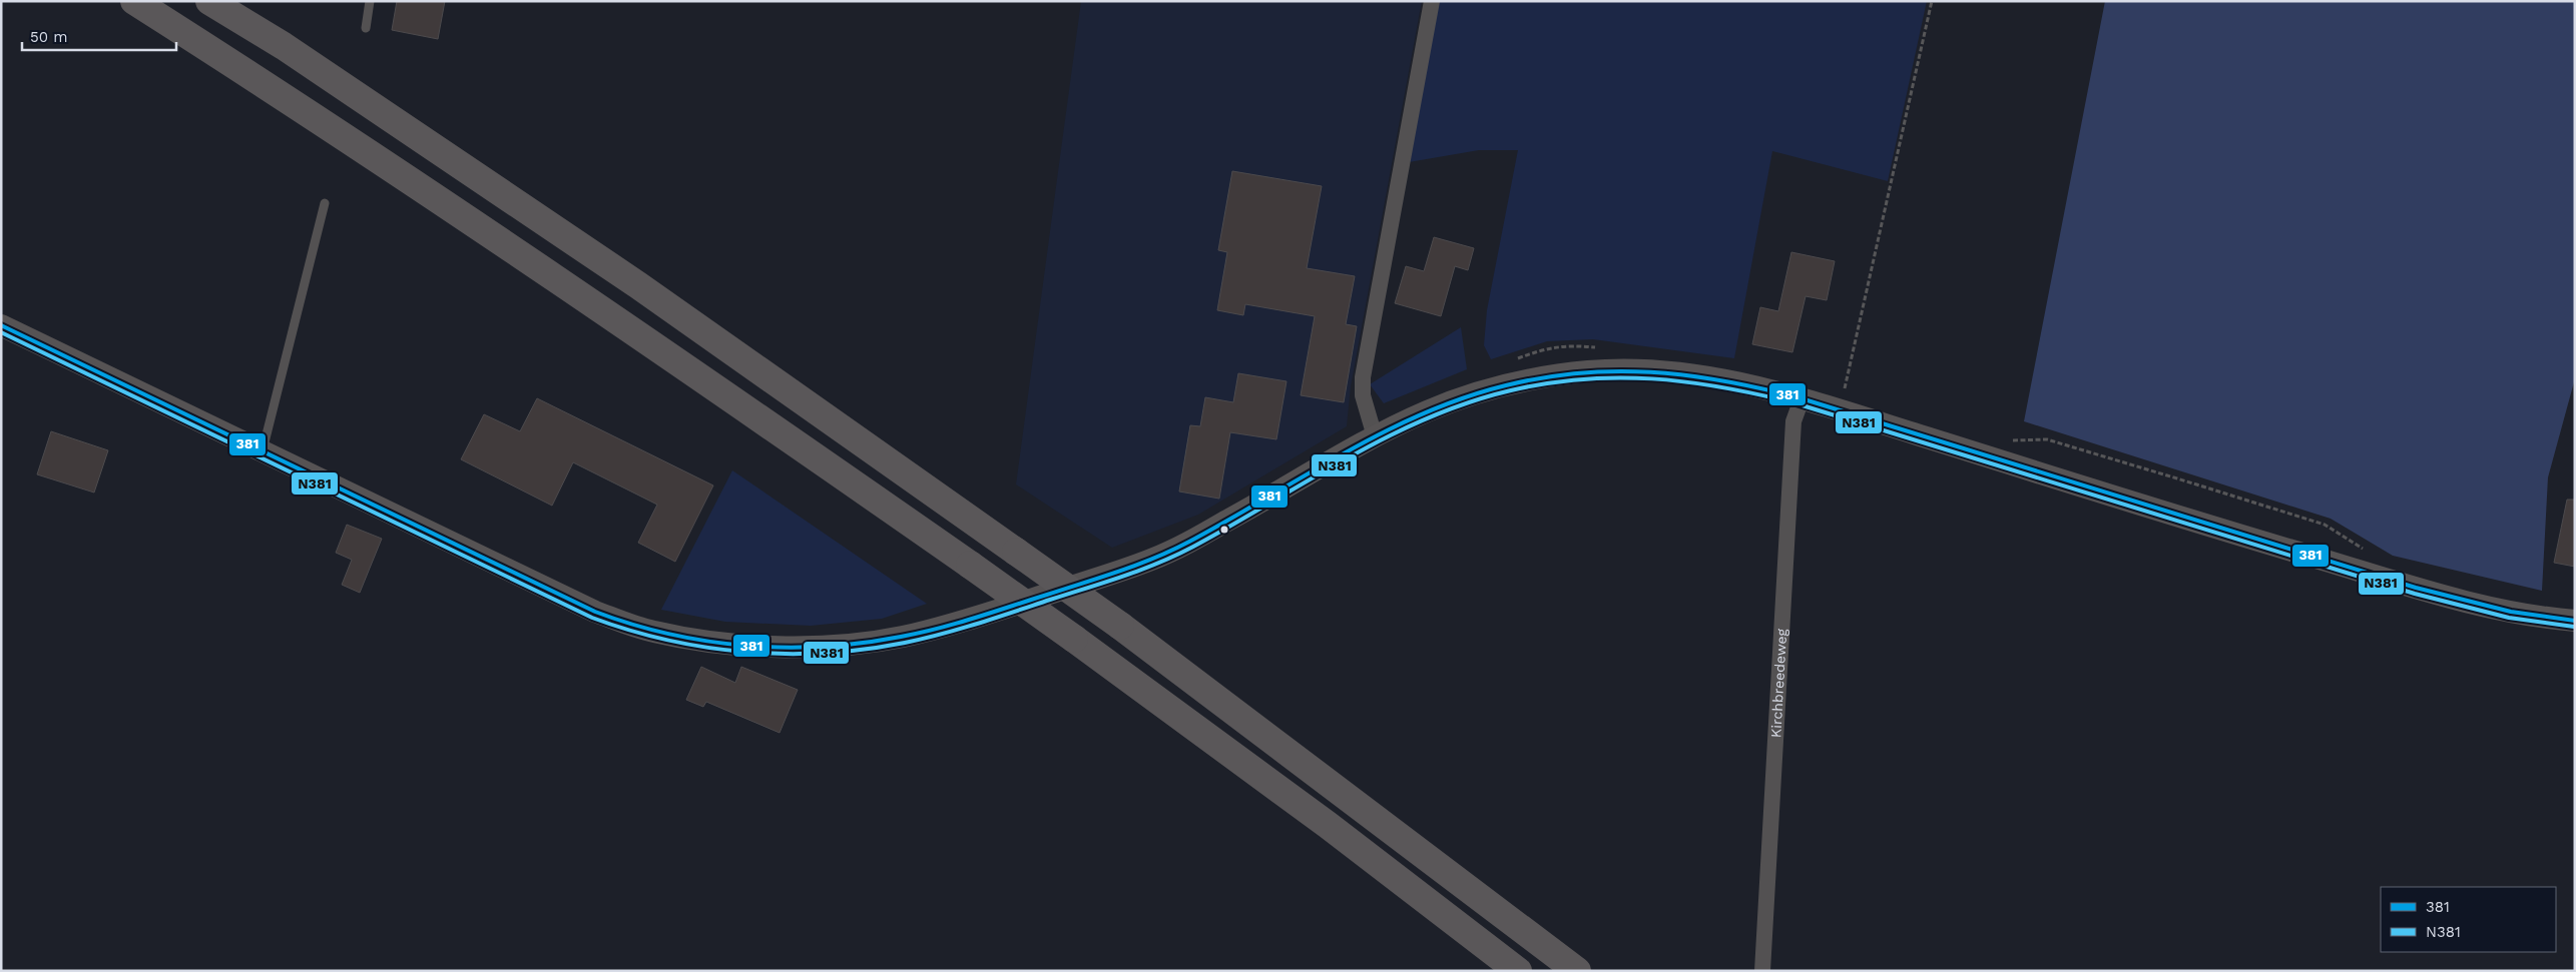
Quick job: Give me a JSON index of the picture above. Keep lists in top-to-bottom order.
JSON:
{
  "streets": {
    "street": ["Kirchbreedeweg"]
  },
  "lines": ["transit line 381", "transit line N381"],
  "legend": ["381", "N381"],
  "scale_bar": "50 m"
}
